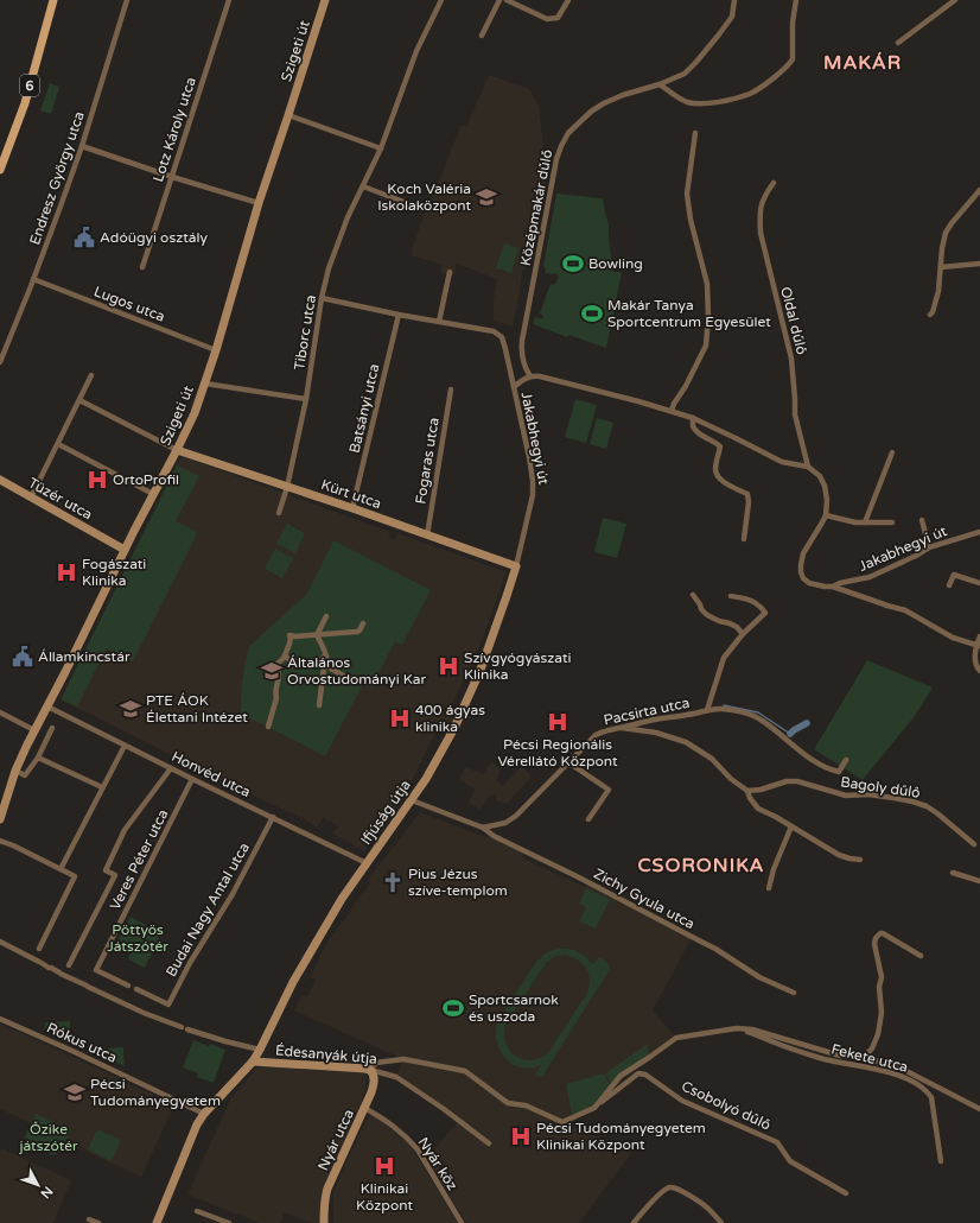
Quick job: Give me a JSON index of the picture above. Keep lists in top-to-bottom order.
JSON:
{
  "streets": {
    "main road": ["6"],
    "street": [
      "Szigeti út",
      "Lotz Károly utca",
      "Endresz György utca",
      "Középmakár dűlő",
      "Lugos utca",
      "Oldal dűlő",
      "Tiborc utca",
      "Batsányi utca",
      "Jakabhegyi út",
      "Fogaras utca",
      "Kürt utca",
      "Tüzér utca",
      "Pacsirta utca",
      "Honvéd utca",
      "Bagoly dűlő",
      "Ifjúság útja",
      "Veres Péter utca",
      "Zichy Gyula utca",
      "Budai Nagy Antal utca",
      "Rókus utca",
      "Édesanyák útja",
      "Fekete utca",
      "Csobolyó dűlő",
      "Nyár utca",
      "Nyár köz"
    ]
  },
  "crossings": [
    ["Szigeti út", "Lugos utca"],
    ["Szigeti út", "Kürt utca"],
    ["Szigeti út", "Tüzér utca"],
    ["Szigeti út", "Honvéd utca"],
    ["Endresz György utca", "Lugos utca"],
    ["Középmakár dűlő", "Jakabhegyi út"],
    ["Oldal dűlő", "Jakabhegyi út"],
    ["Tiborc utca", "Kürt utca"],
    ["Batsányi utca", "Kürt utca"],
    ["Jakabhegyi út", "Kürt utca"],
    ["Jakabhegyi út", "Ifjúság útja"],
    ["Fogaras utca", "Kürt utca"],
    ["Kürt utca", "Ifjúság útja"],
    ["Pacsirta utca", "Zichy Gyula utca"],
    ["Honvéd utca", "Ifjúság útja"],
    ["Honvéd utca", "Veres Péter utca"],
    ["Honvéd utca", "Budai Nagy Antal utca"],
    ["Ifjúság útja", "Rókus utca"],
    ["Ifjúság útja", "Édesanyák útja"],
    ["Édesanyák útja", "Fekete utca"],
    ["Édesanyák útja", "Nyár utca"],
    ["Fekete utca", "Csobolyó dűlő"],
    ["Fekete utca", "Nyár utca"],
    ["Nyár utca", "Nyár köz"]
  ],
  "districts": ["MAKÁR", "CSORONIKA"],
  "parks": ["Pöttyös Játszótér", "Őzike játszótér"],
  "places": {
    "school or university": [
      "Koch Valéria Iskolaközpont",
      "Általános Orvostudományi Kar",
      "PTE ÁOK Élettani Intézet",
      "Pécsi Tudományegyetem"
    ],
    "public building": ["Adóügyi osztály", "Államkincstár"],
    "sports": ["Bowling", "Makár Tanya Sportcentrum Egyesület", "Sportcsarnok és uszoda"],
    "hospital": [
      "OrtoProfil",
      "Fogászati Klinika",
      "Szívgyógyászati Klinika",
      "400 ágyas klinika",
      "Pécsi Regionális Vérellátó Központ",
      "Pécsi Tudományegyetem Klinikai Központ",
      "Klinikai Központ"
    ],
    "church": ["Pius Jézus szíve-templom"]
  },
  "north": "bottom right"
}
